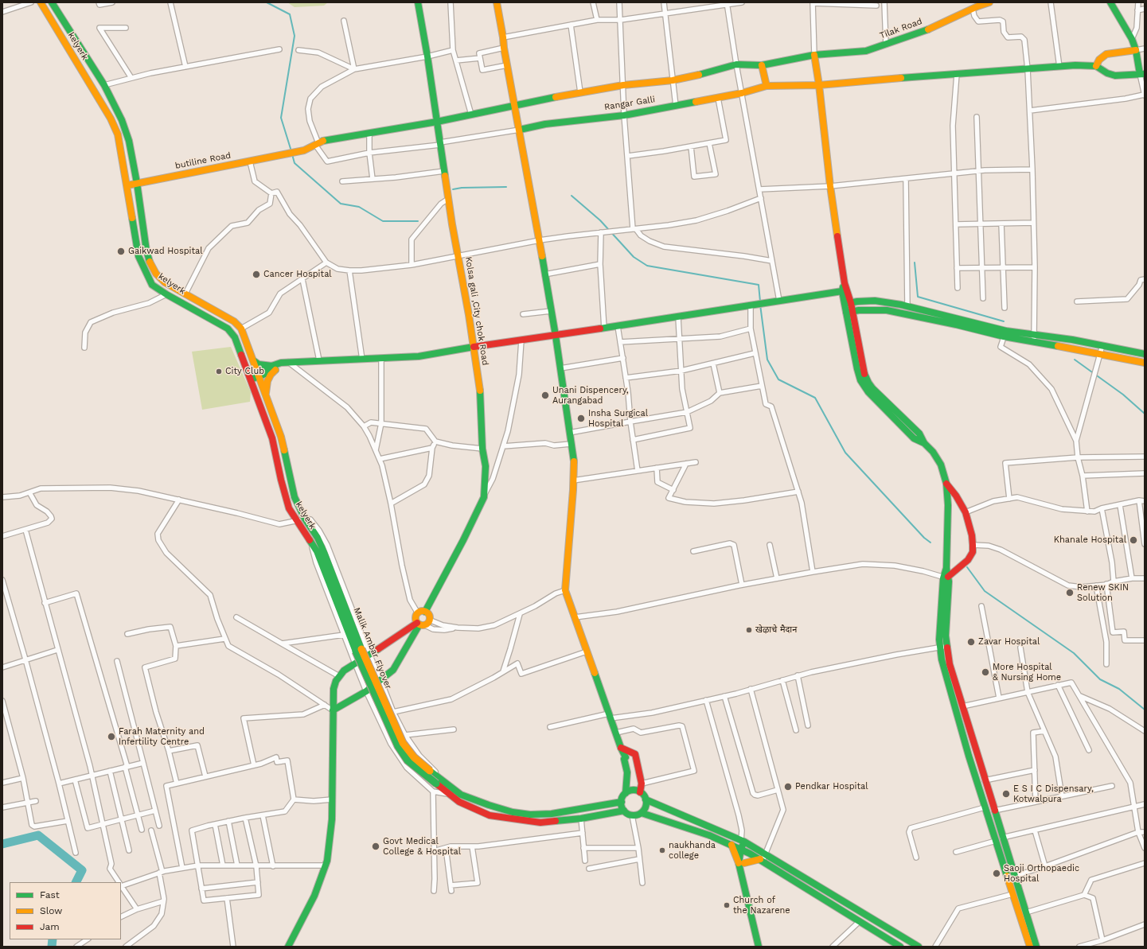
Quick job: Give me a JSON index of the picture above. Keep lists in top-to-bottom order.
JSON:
{
  "streets": {
    "street": [
      "Tilak Road",
      "kelyerk",
      "Rangar Galli",
      "butiline Road",
      "Kolsa gali ,City chok Road",
      "Malik Ambar Flyover"
    ]
  },
  "crossings": [
    ["Tilak Road", "butiline Road"],
    ["kelyerk", "butiline Road"],
    ["kelyerk", "Malik Ambar Flyover"],
    ["butiline Road", "Kolsa gali ,City chok Road"]
  ],
  "places": [
    "Gaikwad Hospital",
    "Cancer Hospital",
    "City Club",
    "Unani Dispencery, Aurangabad",
    "Insha Surgical Hospital",
    "Khanale Hospital",
    "Renew SKIN Solution",
    "खेऴाचे मैदान",
    "Zavar Hospital",
    "More Hospital & Nursing Home",
    "Farah Maternity and Infertility Centre",
    "Pendkar Hospital",
    "E S I C Dispensary, Kotwalpura",
    "Govt Medical College & Hospital",
    "naukhanda college",
    "Saoji Orthopaedic Hospital",
    "Church of the Nazarene"
  ],
  "legend": ["Fast", "Slow", "Jam"]
}
